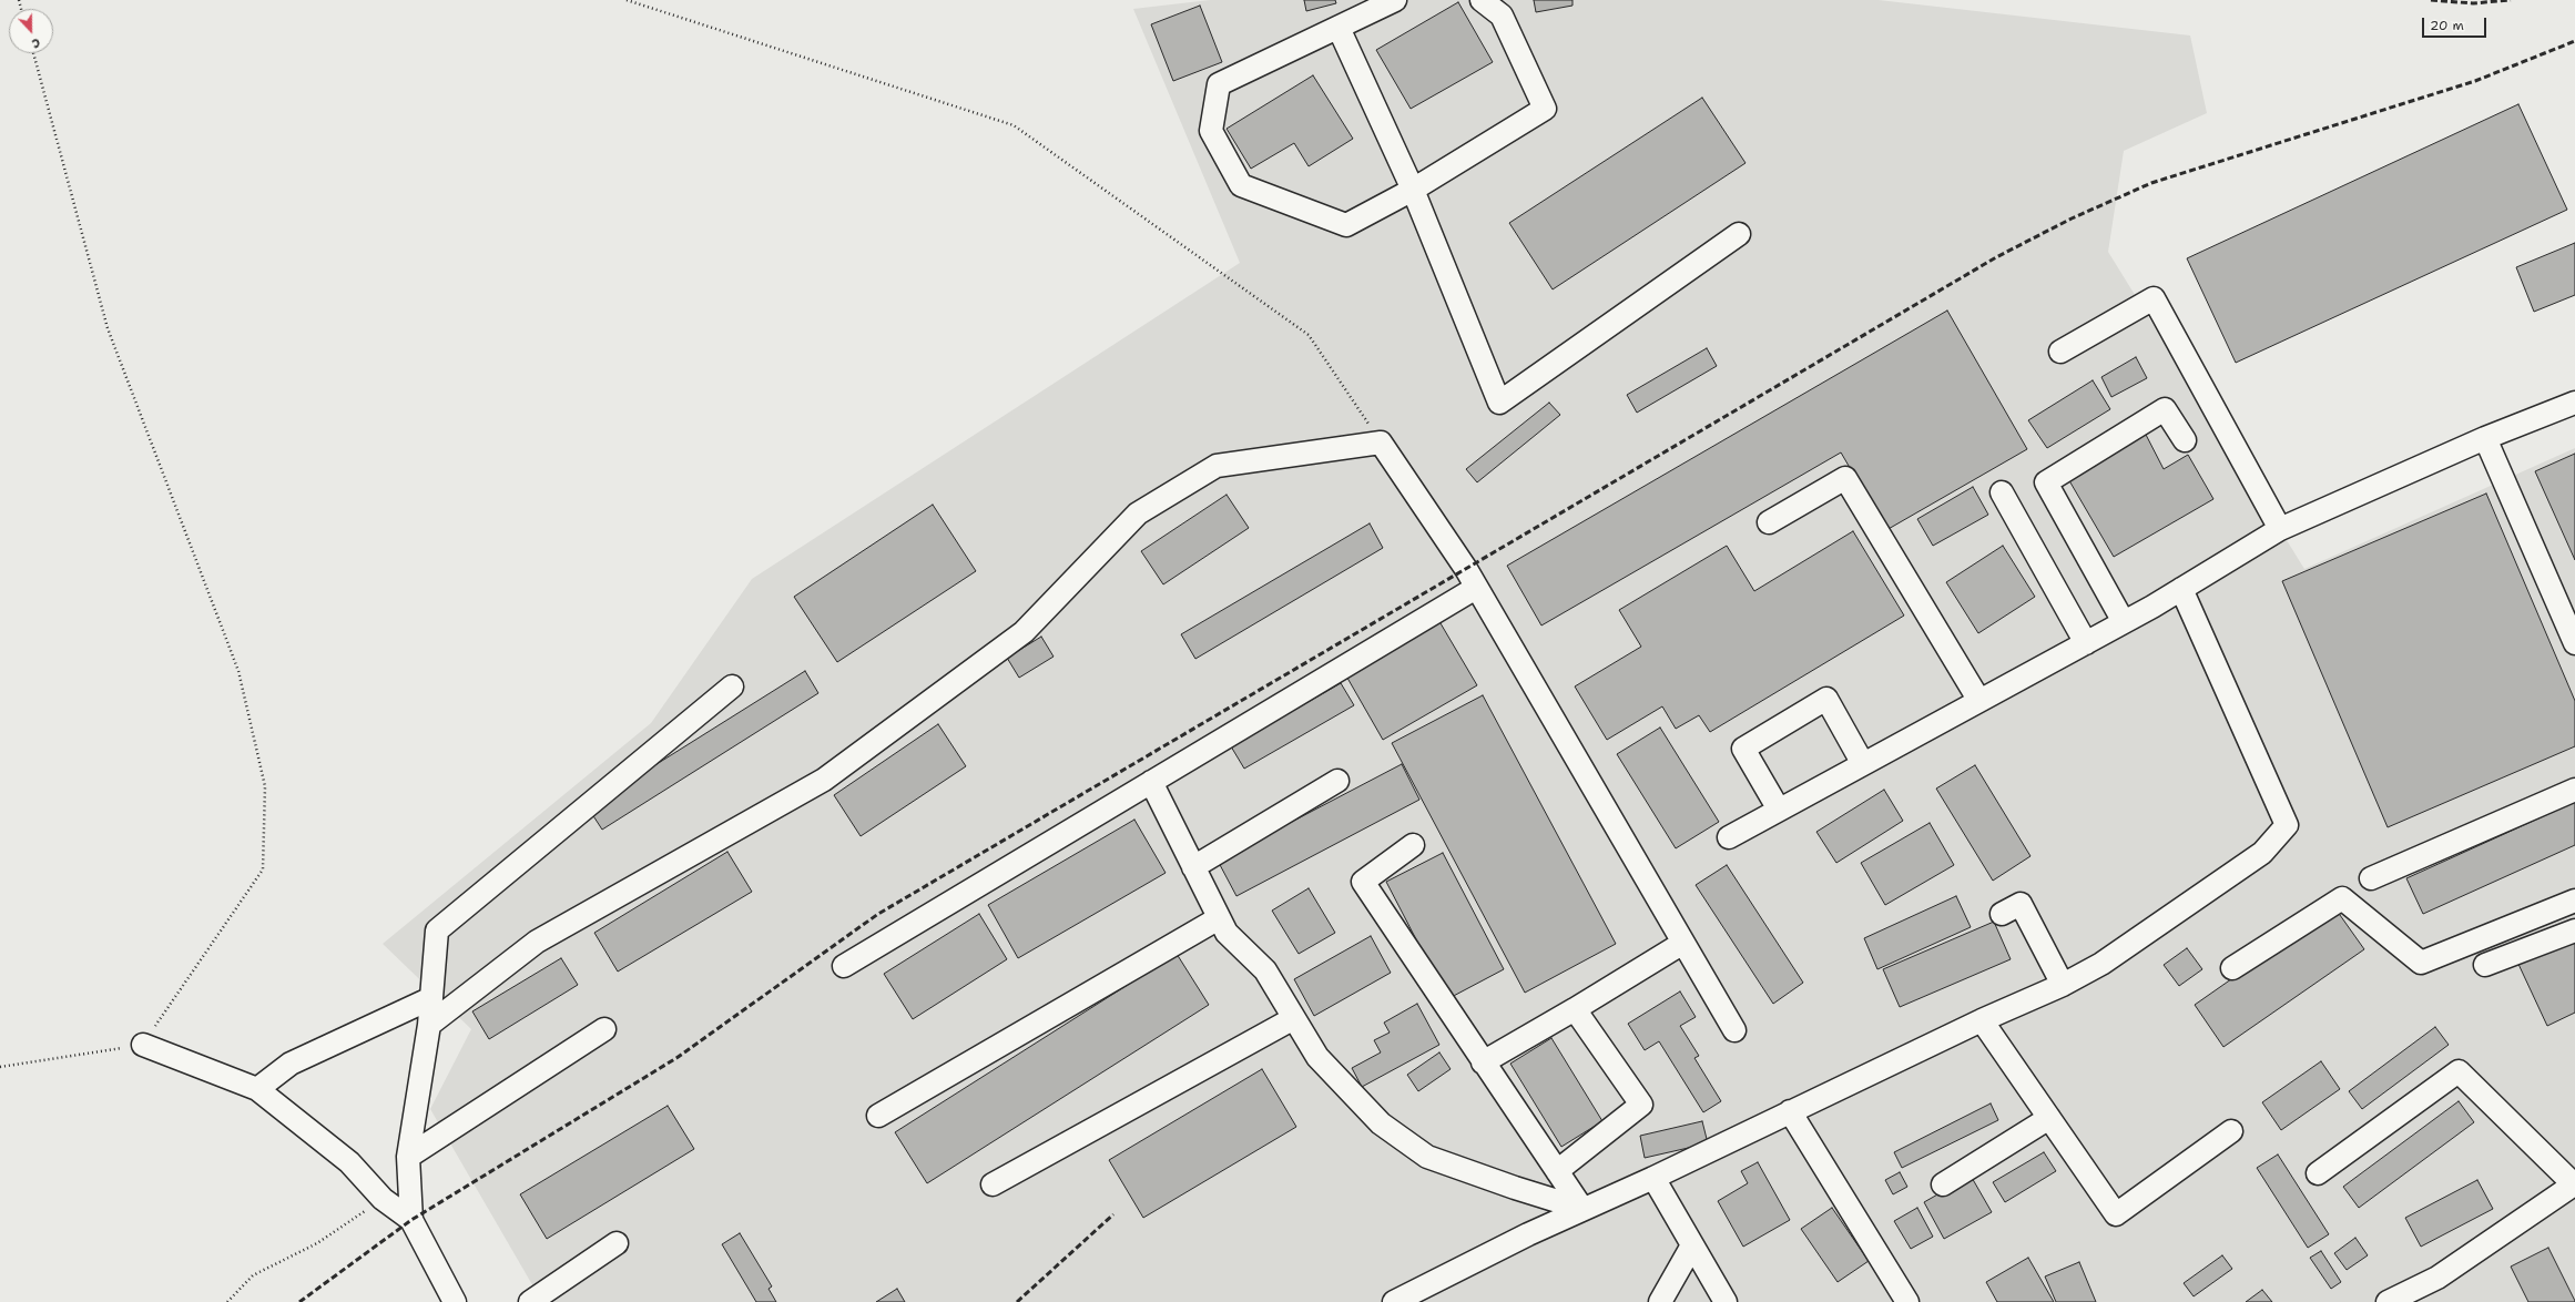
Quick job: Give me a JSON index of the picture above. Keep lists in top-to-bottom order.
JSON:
{
  "scale_bar": "20 m",
  "north": "bottom"
}
